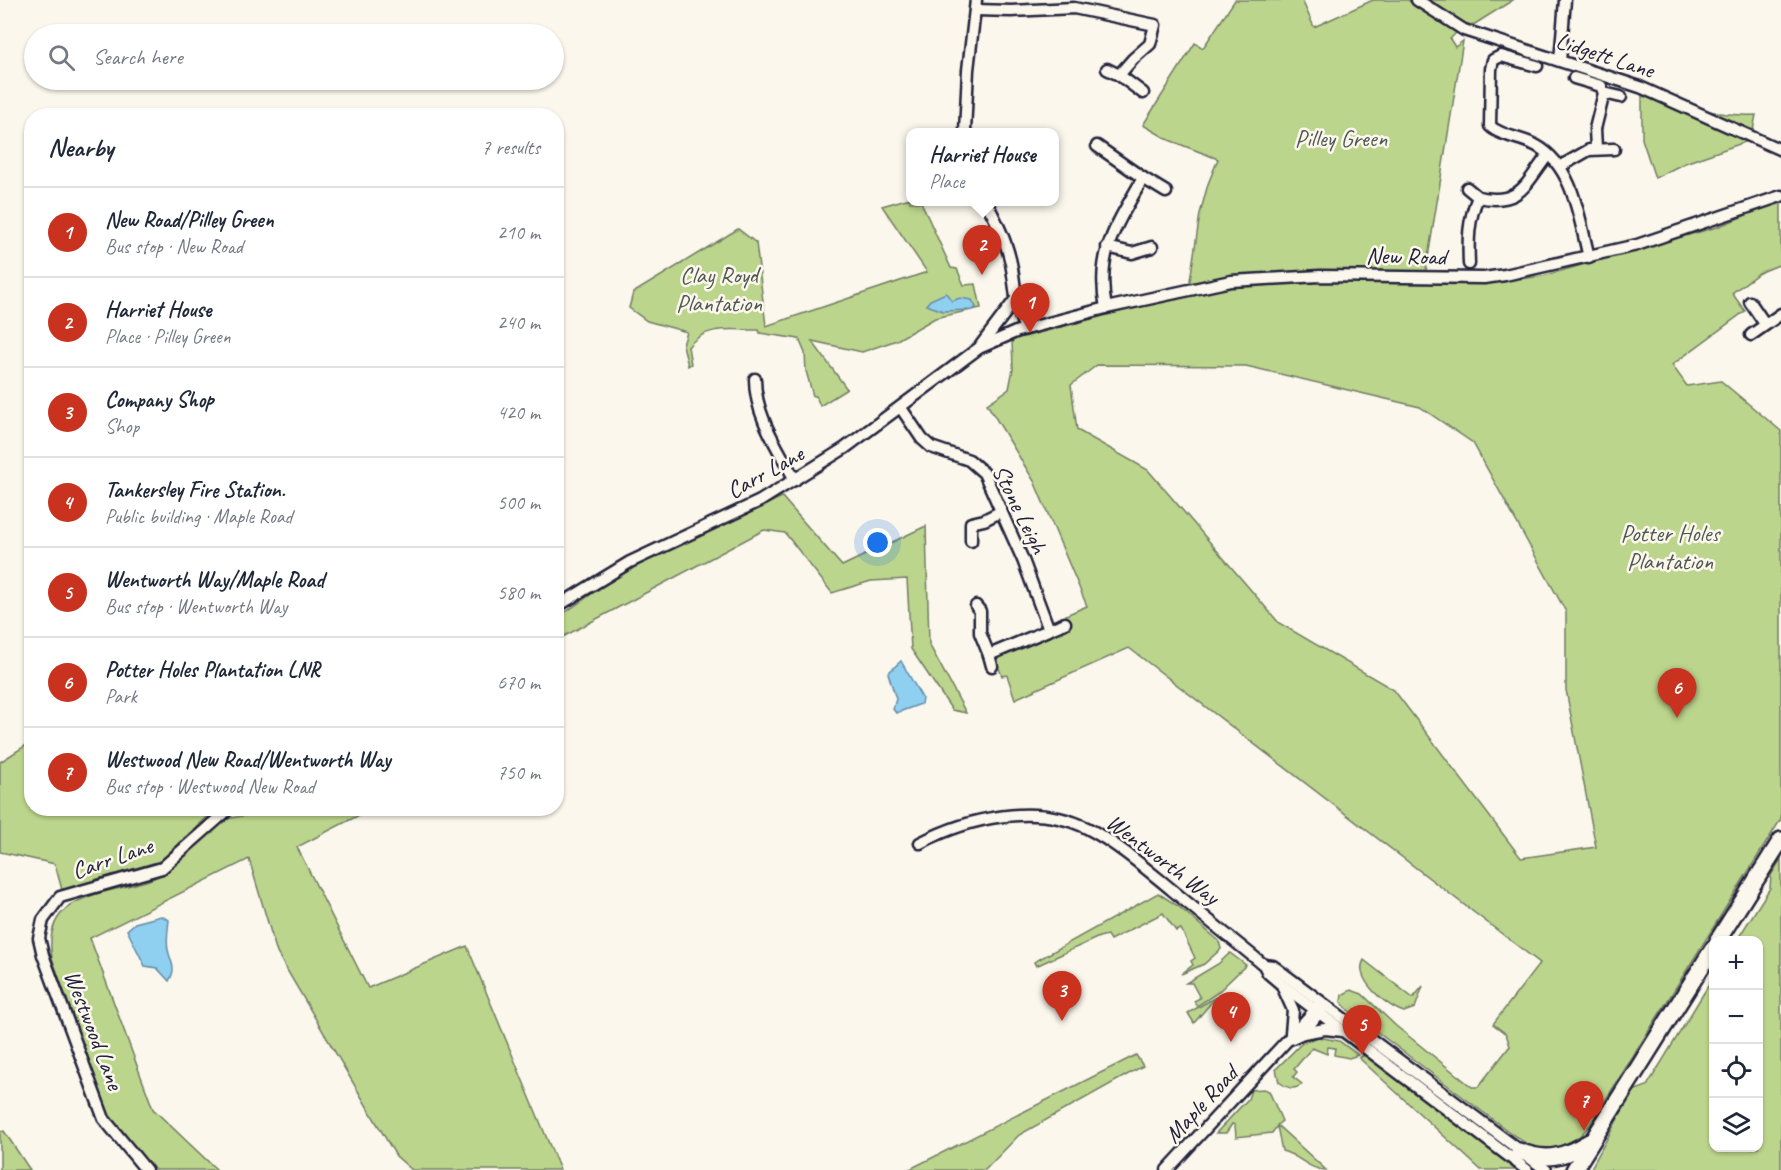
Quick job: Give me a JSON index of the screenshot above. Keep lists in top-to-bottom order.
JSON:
{
  "streets": {
    "street": [
      "Lidgett Lane",
      "New Road",
      "Carr Lane",
      "Stone Leigh",
      "Wentworth Way",
      "Westwood Lane",
      "Maple Road"
    ]
  },
  "crossings": [
    ["New Road", "Carr Lane"],
    ["Carr Lane", "Stone Leigh"],
    ["Carr Lane", "Westwood Lane"],
    ["Wentworth Way", "Maple Road"]
  ],
  "parks": ["Pilley Green", "Clay Royd Plantation", "Potter Holes Plantation"],
  "page": {
    "search": "Search here",
    "heading": ["Nearby", "7 results"],
    "popup": ["Harriet House", "Place"],
    "list": [
      {
        "mark": "1",
        "name": "New Road/Pilley Green",
        "note": "Bus stop · New Road",
        "value": "210 m"
      },
      {
        "mark": "2",
        "name": "Harriet House",
        "note": "Place · Pilley Green",
        "value": "240 m"
      },
      {
        "mark": "3",
        "name": "Company Shop",
        "note": "Shop",
        "value": "420 m"
      },
      {
        "mark": "4",
        "name": "Tankersley Fire Station.",
        "note": "Public building · Maple Road",
        "value": "500 m"
      },
      {
        "mark": "5",
        "name": "Wentworth Way/Maple Road",
        "note": "Bus stop · Wentworth Way",
        "value": "580 m"
      },
      {
        "mark": "6",
        "name": "Potter Holes Plantation LNR",
        "note": "Park",
        "value": "670 m"
      },
      {
        "mark": "7",
        "name": "Westwood New Road/Wentworth Way",
        "note": "Bus stop · Westwood New Road",
        "value": "750 m"
      }
    ],
    "pins": [
      "2",
      "1",
      "6",
      "3",
      "4",
      "5",
      "7"
    ],
    "map_buttons": ["+", "−"]
  }
}
